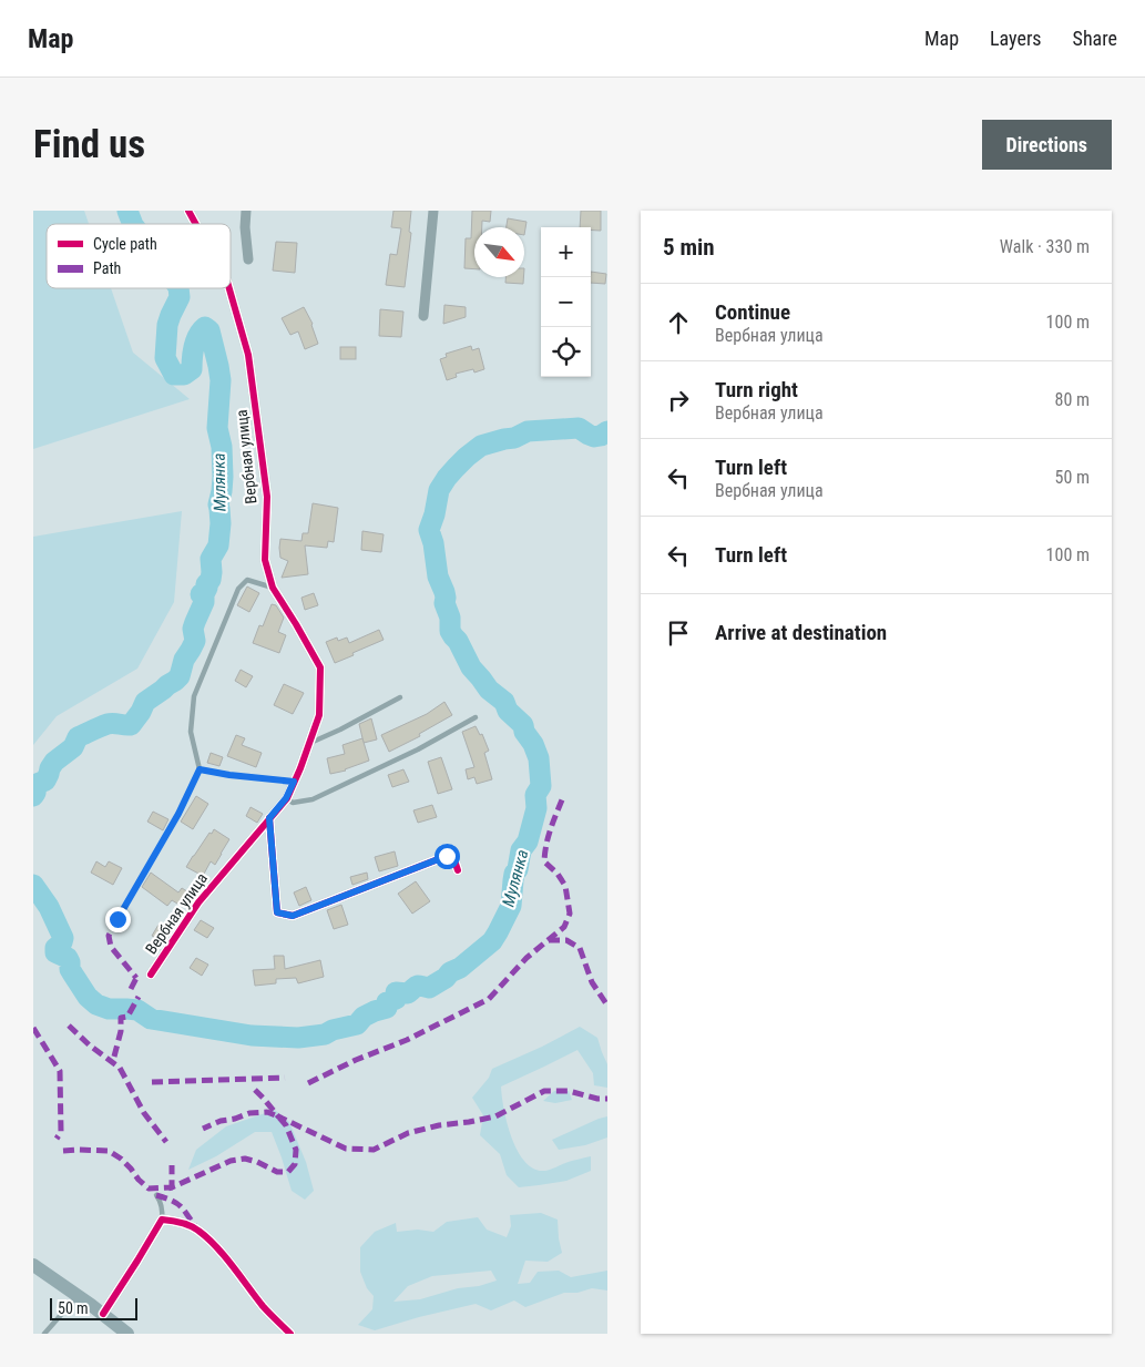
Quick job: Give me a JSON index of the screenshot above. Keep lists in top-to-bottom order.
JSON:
{
  "streets": {
    "street": ["Вербная улица"]
  },
  "water": ["Мулянка"],
  "legend": ["Cycle path", "Path"],
  "scale_bar": "50 m",
  "north": "bottom right",
  "page": {
    "header": "Map",
    "nav": ["Map", "Layers", "Share"],
    "buttons": "Directions",
    "title": "Find us",
    "heading": ["5 min", "Walk · 330 m"],
    "map_buttons": ["+", "−"],
    "list": [
      ["Continue", "Вербная улица", "100 m"],
      ["Turn right", "Вербная улица", "80 m"],
      ["Turn left", "Вербная улица", "50 m"],
      ["Turn left", "100 m"],
      "Arrive at destination"
    ],
    "scale": "50 m"
  }
}
